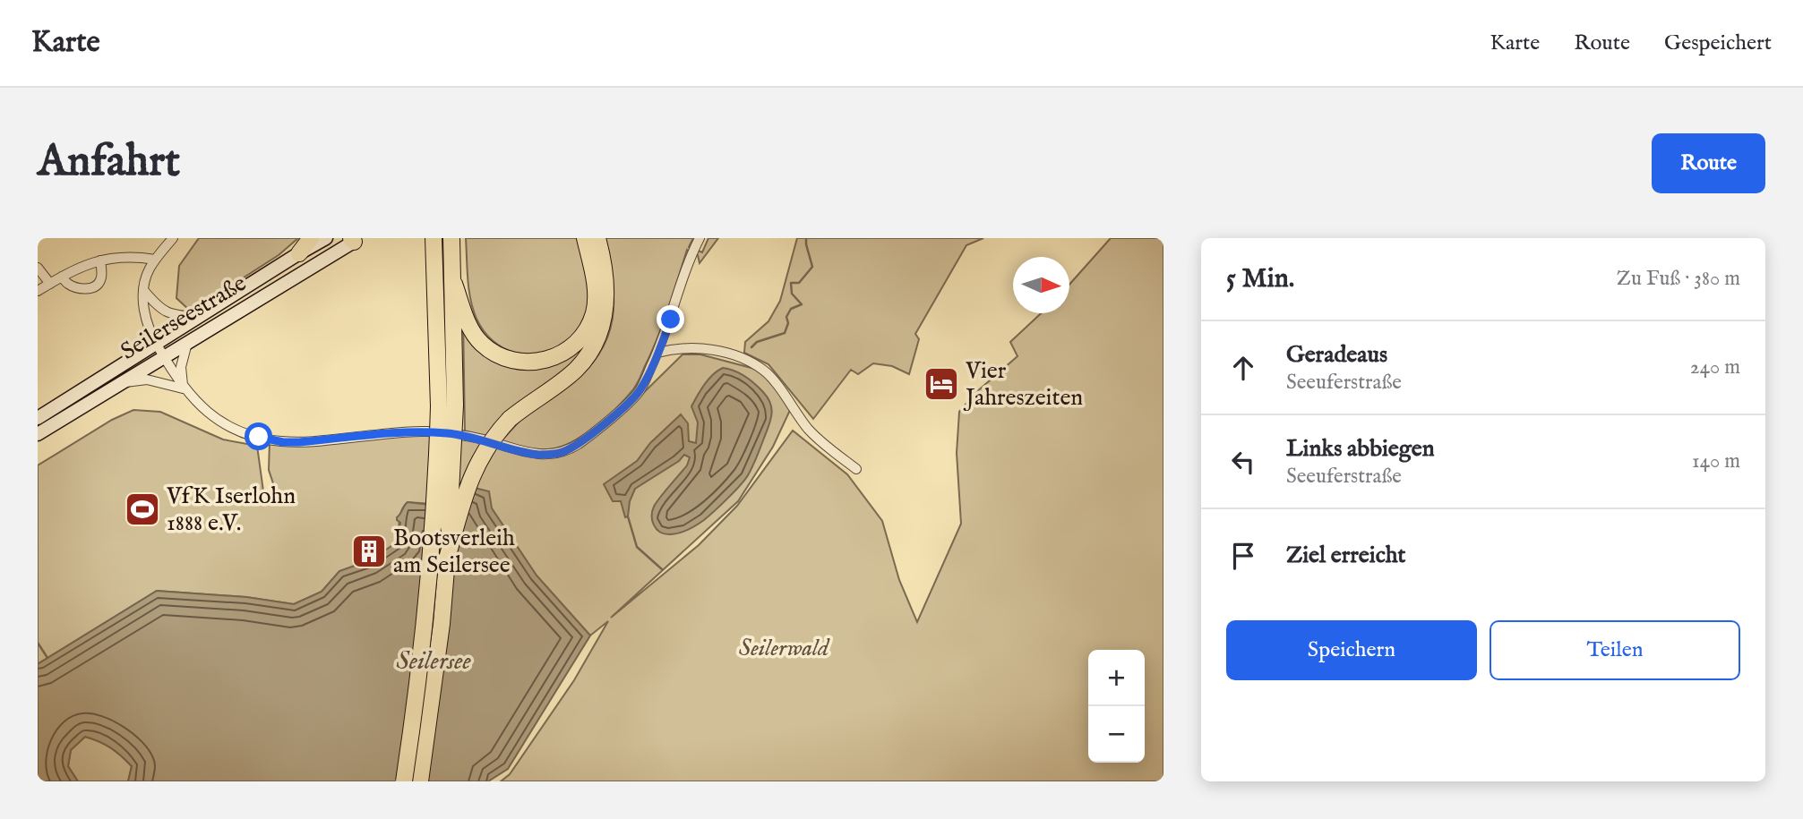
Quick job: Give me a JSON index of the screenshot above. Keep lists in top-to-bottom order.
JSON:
{
  "streets": {
    "main road": ["Seilerseestraße"]
  },
  "water": ["Seilersee"],
  "parks": ["Seilerwald"],
  "places": {
    "hotel": ["Vier Jahreszeiten"],
    "sports": ["VfK Iserlohn 1888 e.V."],
    "building": ["Bootsverleih am Seilersee"]
  },
  "north": "right",
  "page": {
    "header": "Karte",
    "nav": ["Karte", "Route", "Gespeichert"],
    "buttons": [
      "Route",
      ["Speichern", "Teilen"]
    ],
    "title": "Anfahrt",
    "heading": ["5 Min.", "Zu Fuß · 380 m"],
    "list": [
      ["Geradeaus", "Seeuferstraße", "240 m"],
      ["Links abbiegen", "Seeuferstraße", "140 m"],
      "Ziel erreicht"
    ],
    "map_buttons": ["+", "−"]
  }
}
